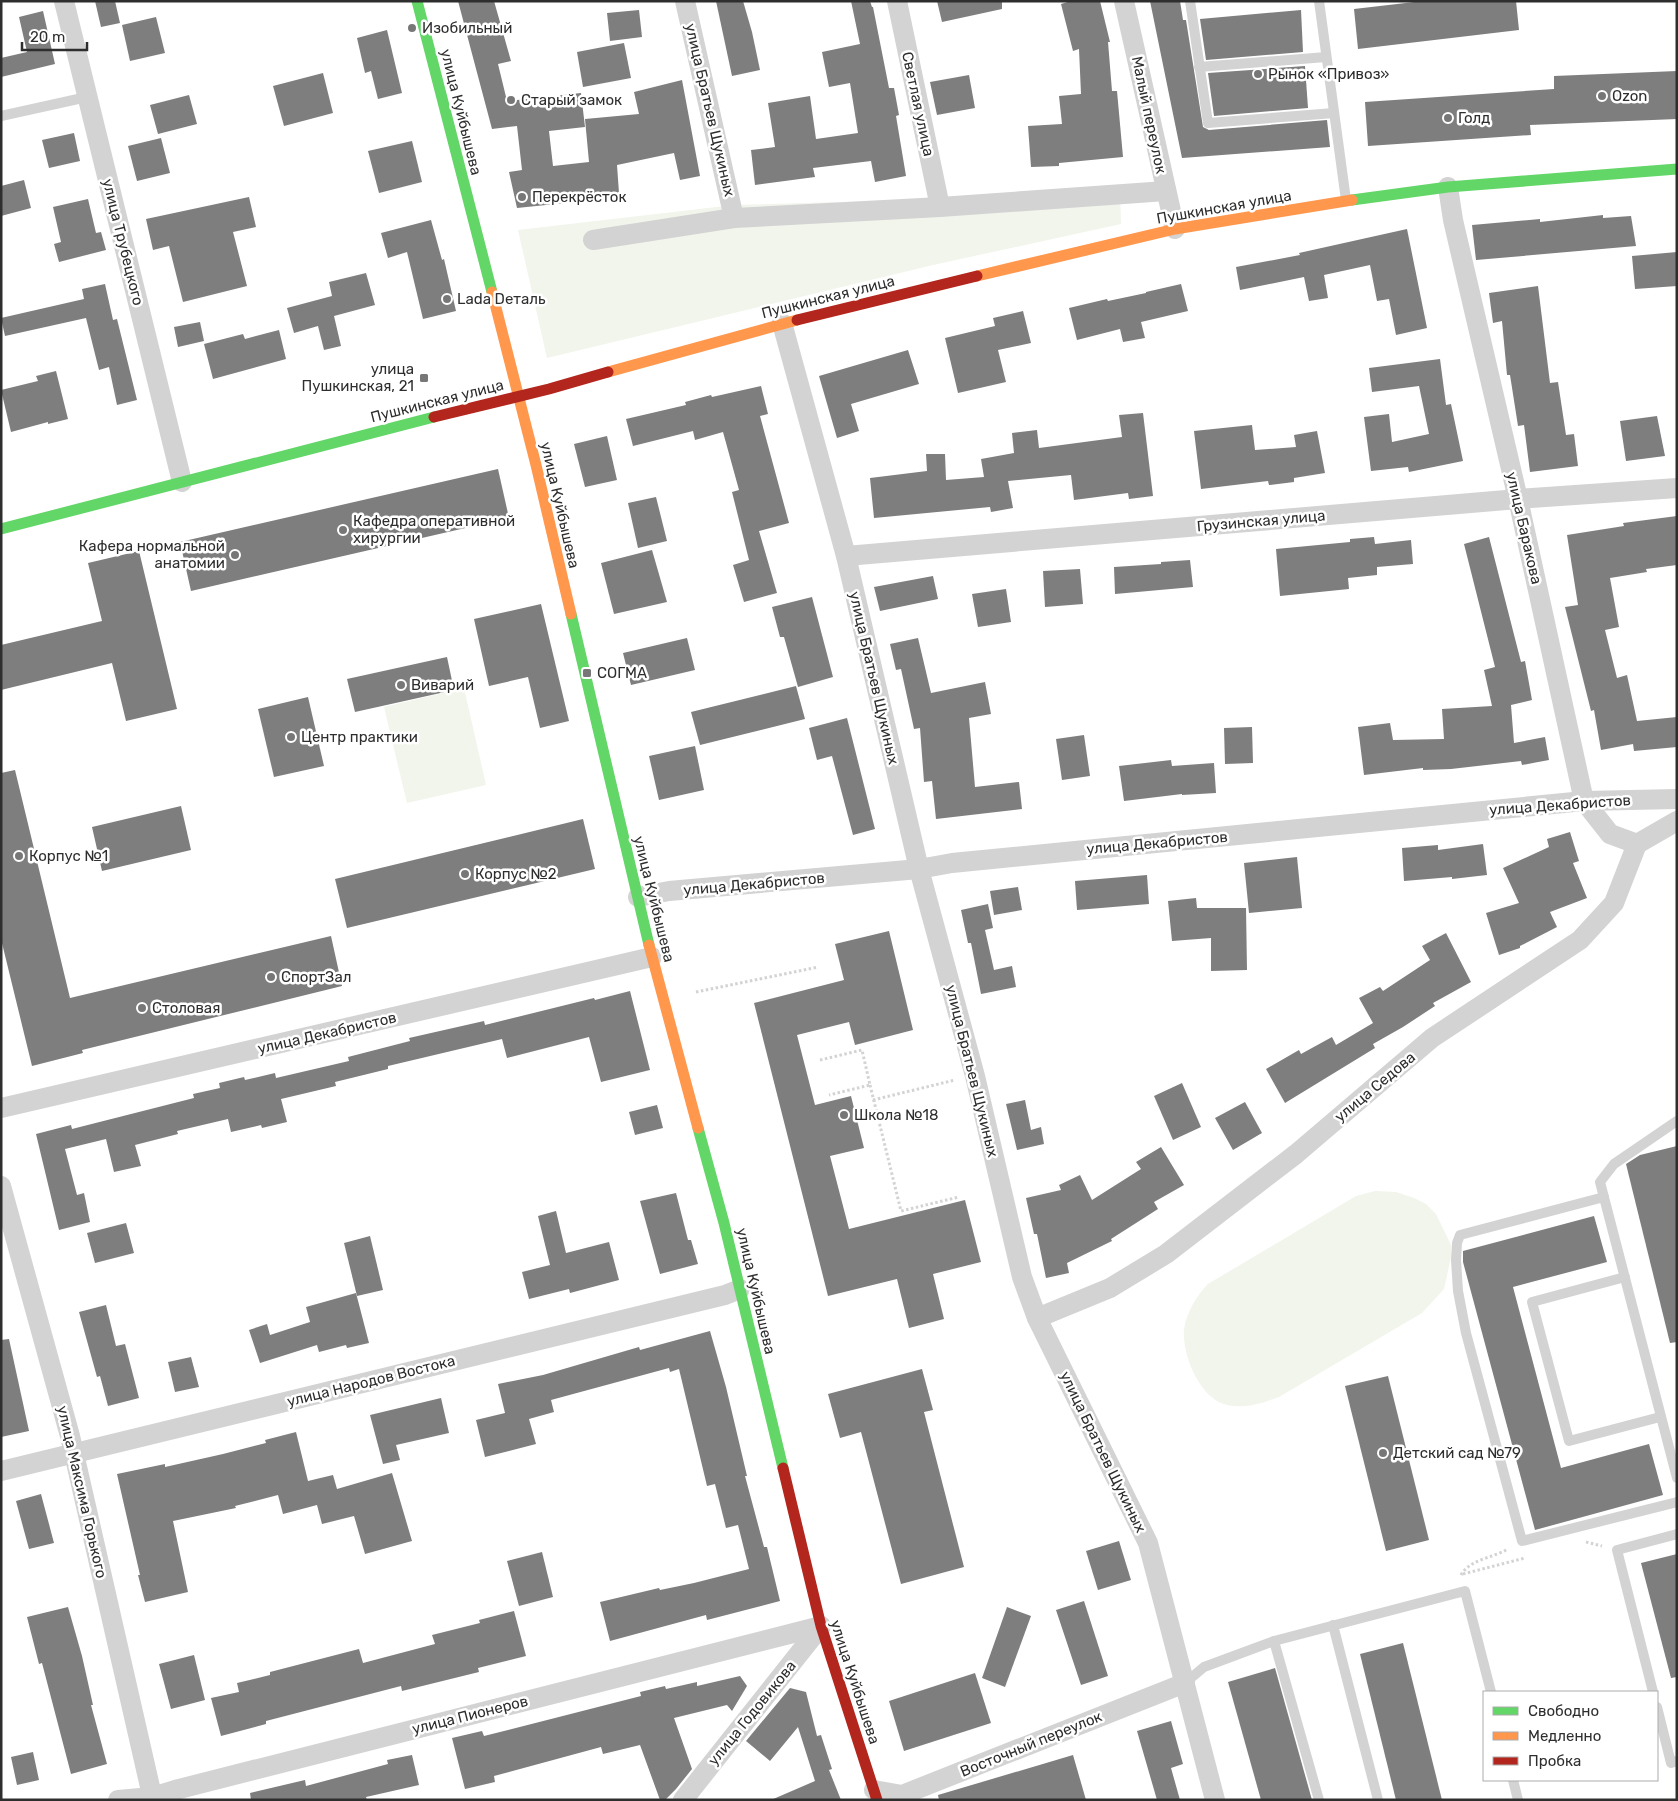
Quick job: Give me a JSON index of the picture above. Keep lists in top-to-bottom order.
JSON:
{
  "streets": {
    "street": [
      "Светлая улица",
      "улица Братьев Щукиных",
      "улица Куйбышева",
      "Малый переулок",
      "Пушкинская улица",
      "улица Трубецкого",
      "Грузинская улица",
      "улица Баракова",
      "улица Декабристов",
      "улица Седова",
      "улица Народов Востока",
      "улица Максима Горького",
      "улица Годовикова",
      "улица Пионеров",
      "Восточный переулок"
    ]
  },
  "crossings": [
    ["улица Братьев Щукиных", "Пушкинская улица"],
    ["улица Братьев Щукиных", "Грузинская улица"],
    ["улица Братьев Щукиных", "улица Декабристов"],
    ["улица Братьев Щукиных", "улица Седова"],
    ["улица Братьев Щукиных", "Восточный переулок"],
    ["улица Куйбышева", "Пушкинская улица"],
    ["улица Куйбышева", "улица Декабристов"],
    ["улица Куйбышева", "улица Народов Востока"],
    ["улица Куйбышева", "улица Годовикова"],
    ["улица Куйбышева", "улица Пионеров"],
    ["улица Куйбышева", "Восточный переулок"],
    ["Малый переулок", "Пушкинская улица"],
    ["Пушкинская улица", "улица Трубецкого"],
    ["Пушкинская улица", "улица Баракова"],
    ["Грузинская улица", "улица Баракова"],
    ["улица Баракова", "улица Декабристов"],
    ["улица Баракова", "улица Седова"],
    ["улица Народов Востока", "улица Максима Горького"],
    ["улица Максима Горького", "улица Пионеров"],
    ["улица Годовикова", "улица Пионеров"]
  ],
  "places": {
    "other": [
      "Изобильный",
      "Рынок «Привоз»",
      "Ozon",
      "Старый замок",
      "Голд",
      "Перекрёсток",
      "Lada Dеталь",
      "Кафедра оперативной хирургии",
      "Кафера нормальной анатомии",
      "Виварий",
      "Центр практики",
      "Корпус №1",
      "Корпус №2",
      "СпортЗал",
      "Столовая",
      "Школа №18",
      "Детский сад №79"
    ],
    "transit": ["улица Пушкинская, 21", "СОГМА"]
  },
  "legend": ["Свободно", "Медленно", "Пробка"],
  "scale_bar": "20 m"
}
